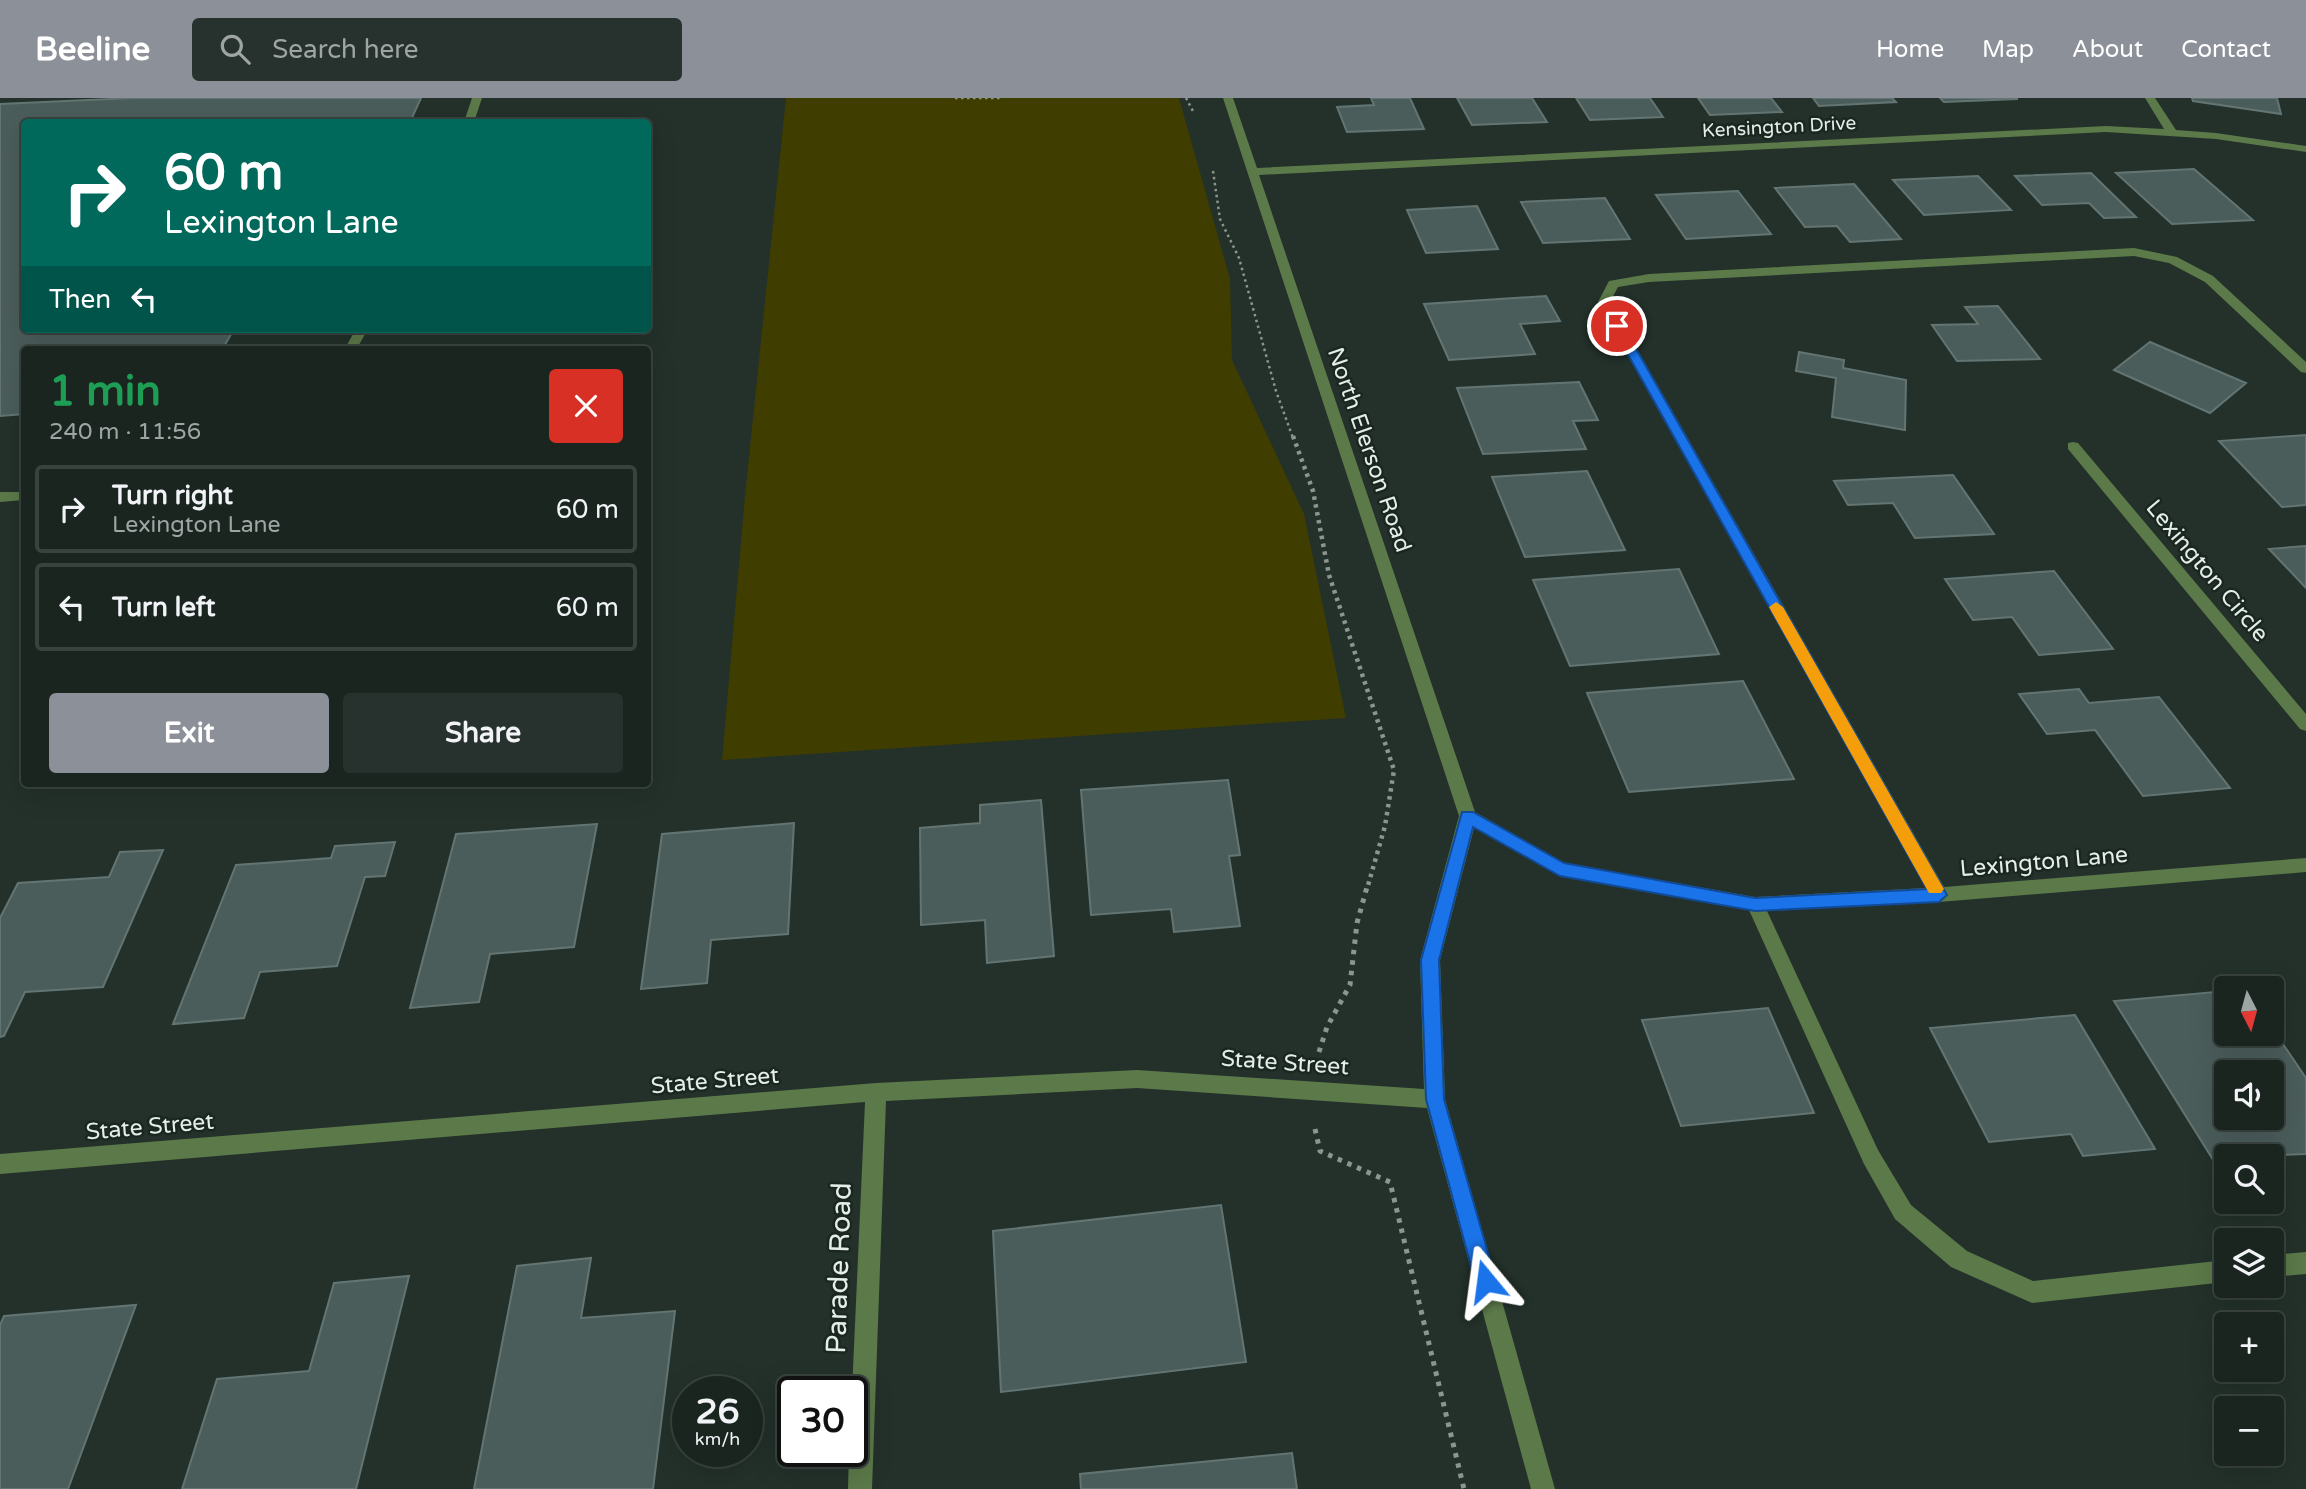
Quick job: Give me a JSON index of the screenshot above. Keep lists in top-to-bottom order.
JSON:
{
  "streets": {
    "street": [
      "Kensington Drive",
      "North Elerson Road",
      "Lexington Circle",
      "Lexington Lane",
      "State Street",
      "Parade Road"
    ]
  },
  "crossings": [
    ["Kensington Drive", "North Elerson Road"],
    ["North Elerson Road", "Lexington Lane"],
    ["State Street", "Parade Road"]
  ],
  "north": "bottom",
  "page": {
    "header": "Beeline",
    "search": "Search here",
    "nav": [
      "Home",
      "Map",
      "About",
      "Contact"
    ],
    "turn": ["60 m", "Lexington Lane"],
    "then": "Then",
    "heading": ["1 min", "240 m · 11:56"],
    "list": [
      {
        "name": "Turn right",
        "note": "Lexington Lane",
        "value": "60 m"
      },
      {
        "name": "Turn left",
        "value": "60 m"
      }
    ],
    "buttons": ["Exit", "Share"],
    "map_buttons": ["+", "−"],
    "speed": "26 km/h",
    "limit": "30"
  }
}
